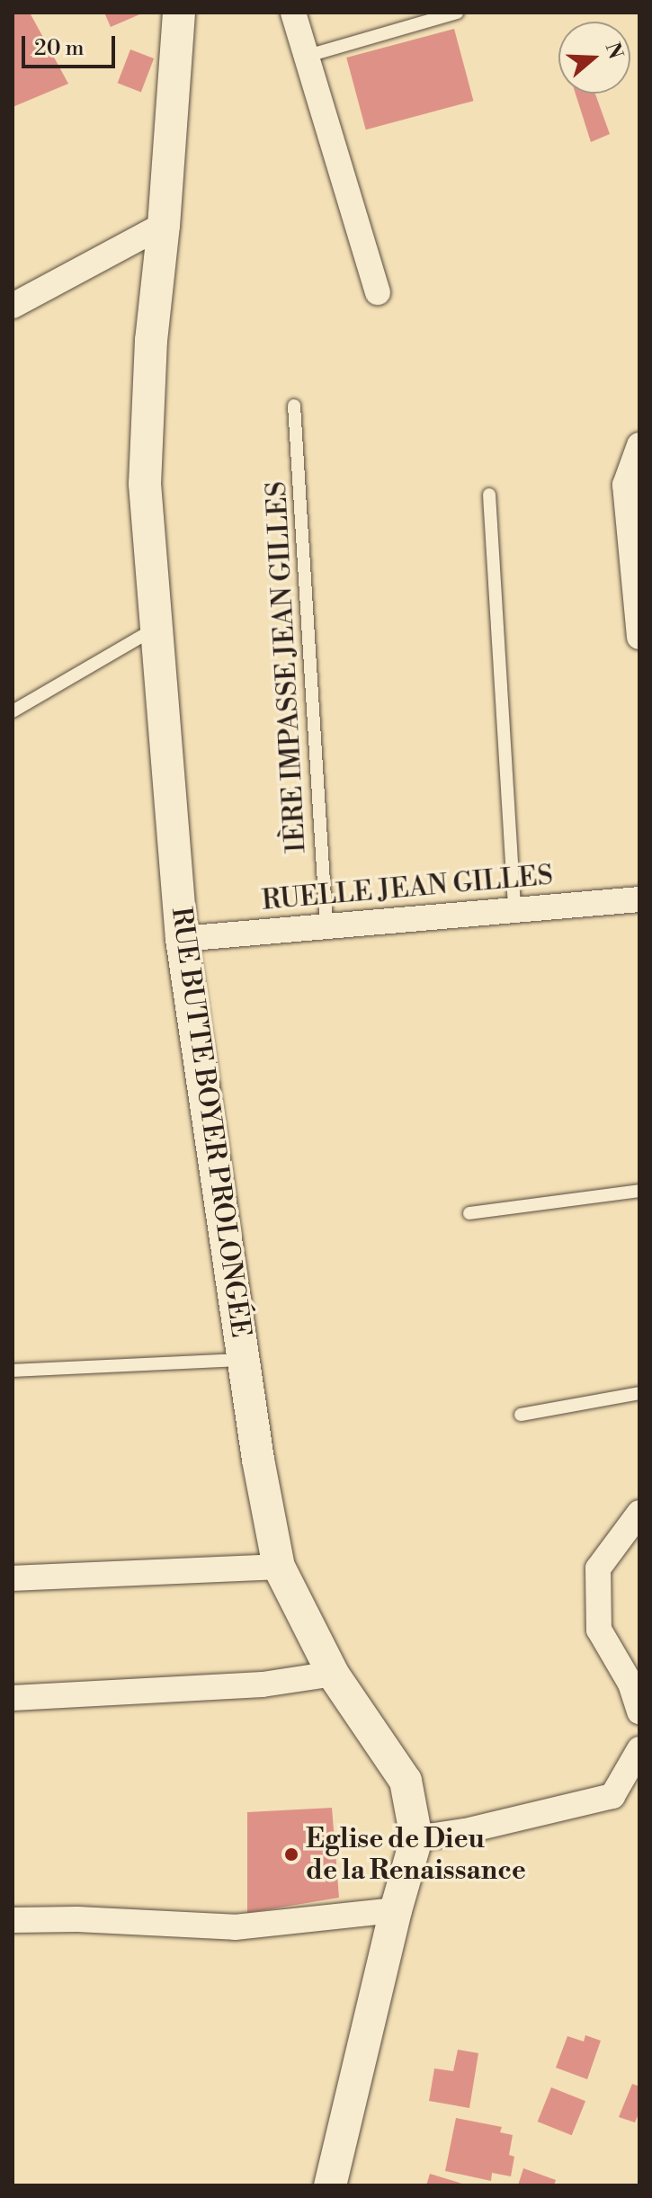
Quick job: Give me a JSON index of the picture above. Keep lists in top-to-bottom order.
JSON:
{
  "streets": {
    "street": ["RUELLE JEAN GILLES", "RUE BUTTE BOYER PROLONGÉE"],
    "lane": ["1ÈRE IMPASSE JEAN GILLES"]
  },
  "crossings": [
    ["1ÈRE IMPASSE JEAN GILLES", "RUELLE JEAN GILLES"],
    ["RUELLE JEAN GILLES", "RUE BUTTE BOYER PROLONGÉE"]
  ],
  "places": ["Eglise de Dieu de la Renaissance"],
  "scale_bar": "20 m",
  "north": "right"
}
